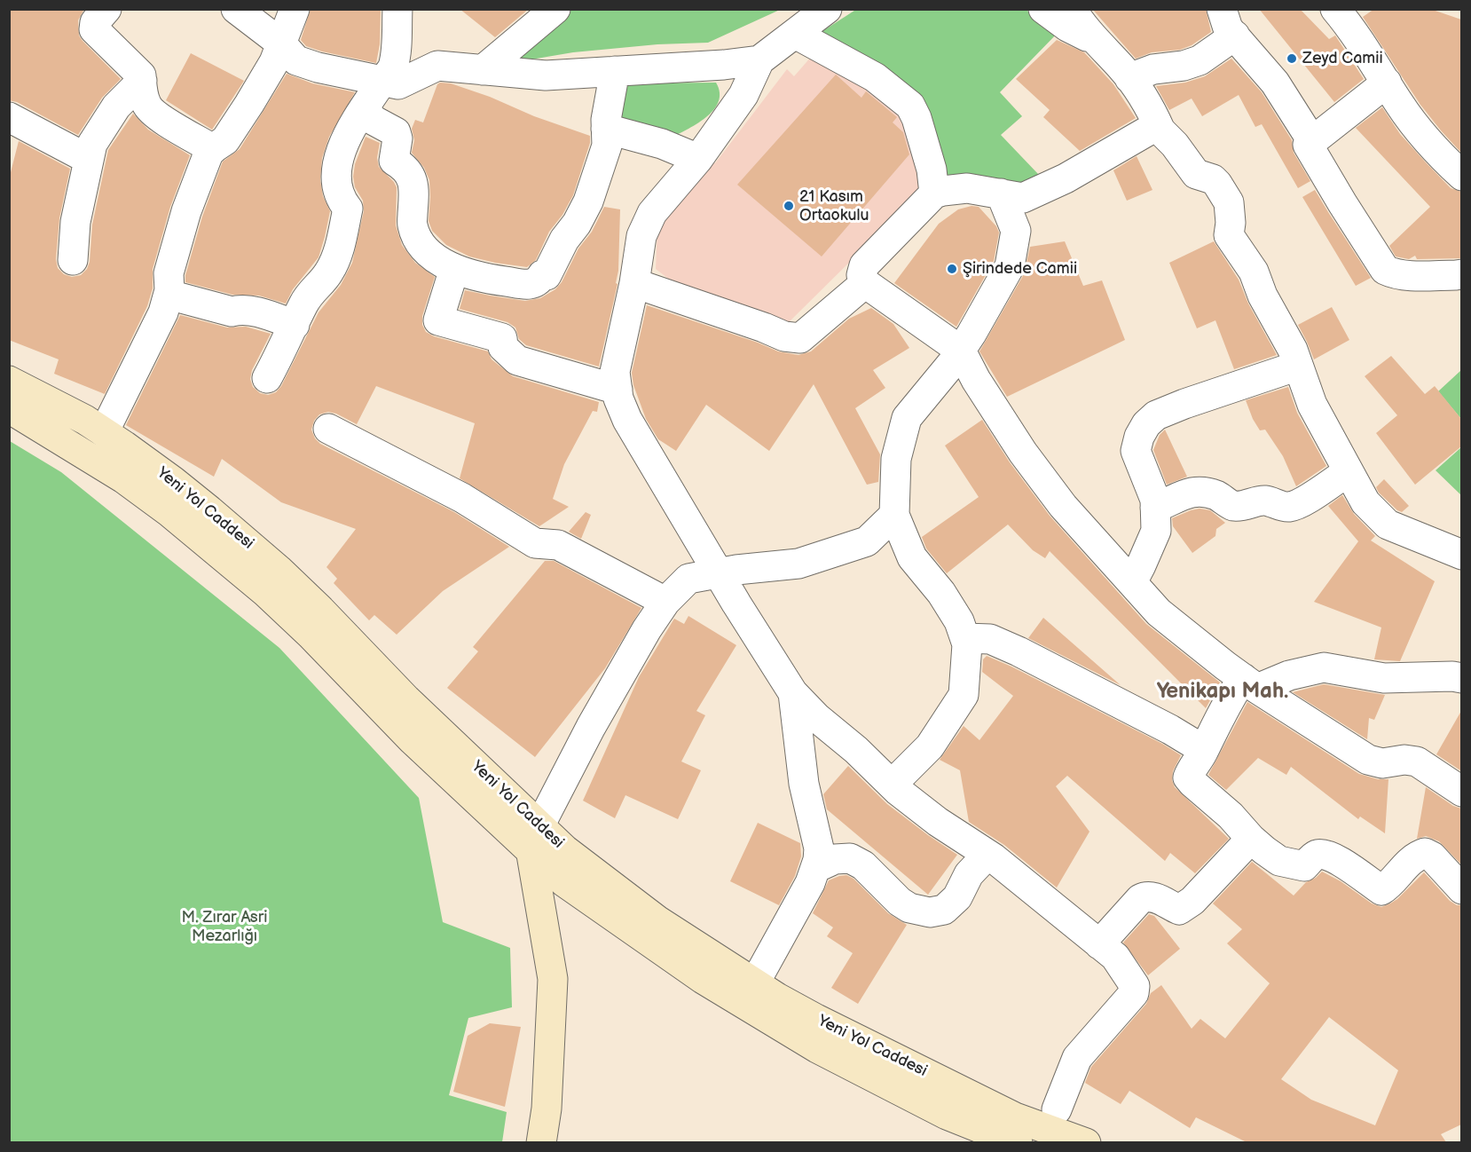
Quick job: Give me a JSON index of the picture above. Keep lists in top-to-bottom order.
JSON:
{
  "streets": {
    "main road": ["Yeni Yol Caddesi"]
  },
  "districts": ["Yenikapı Mah."],
  "parks": ["M. Zırar Asri Mezarlığı"],
  "places": ["Zeyd Camii", "21 Kasım Ortaokulu", "Şirindede Camii"]
}
